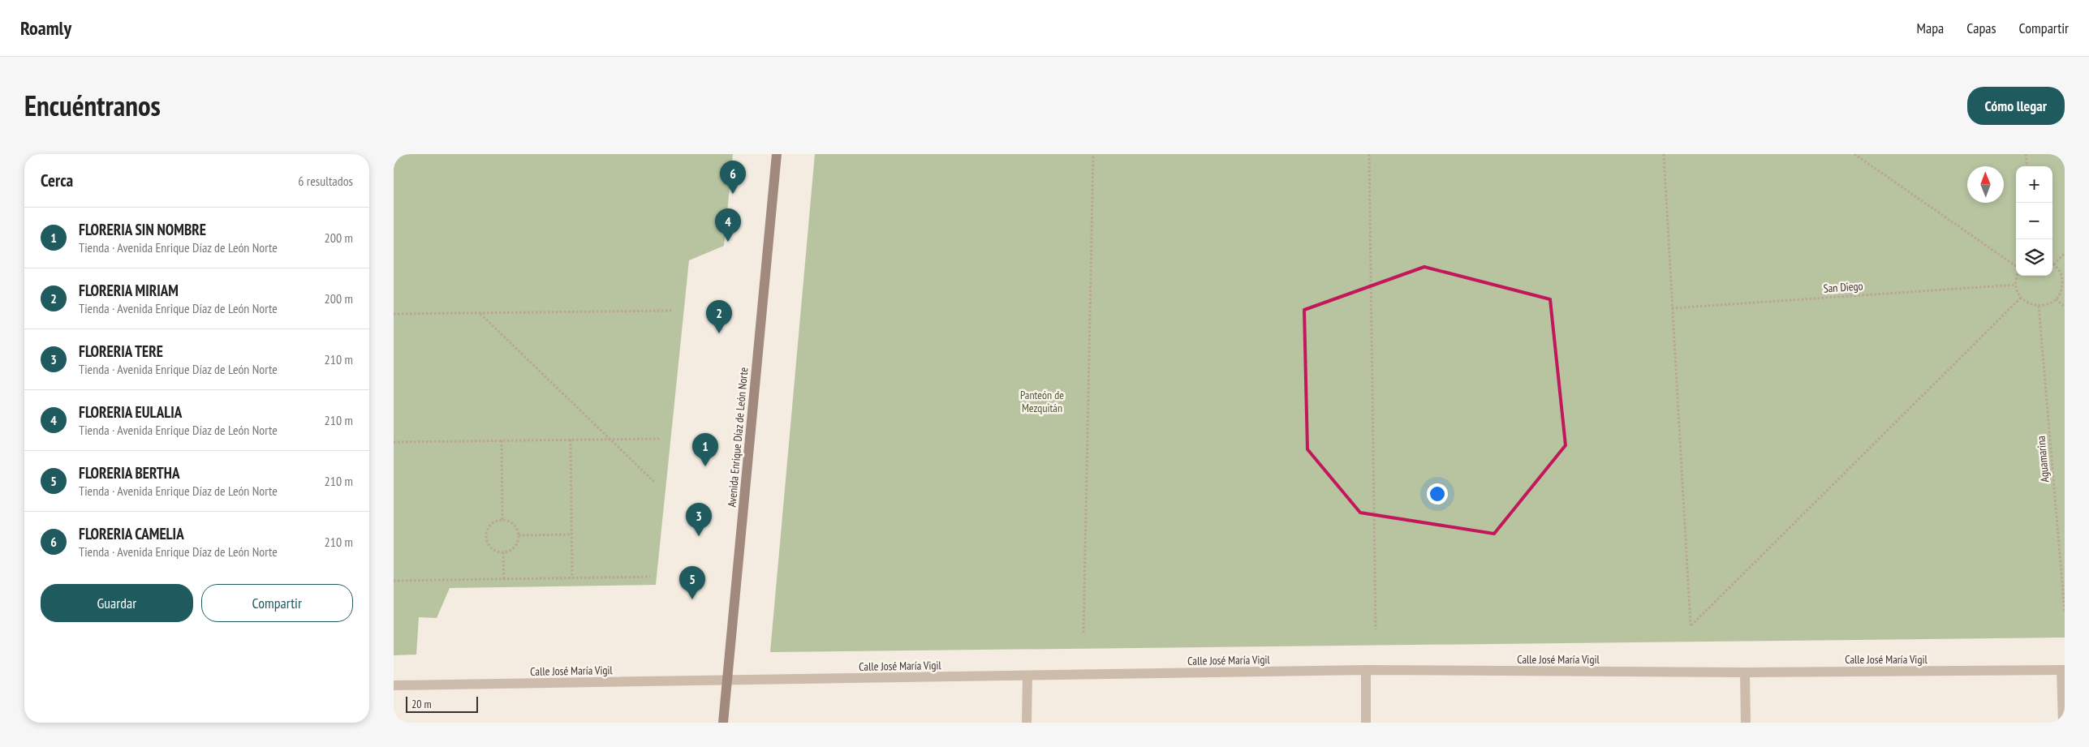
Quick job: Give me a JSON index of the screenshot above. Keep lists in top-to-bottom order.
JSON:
{
  "streets": {
    "main road": ["Avenida Enrique Díaz de León Norte"],
    "street": ["Calle José María Vigil"],
    "path": ["San Diego", "Aguamarina"]
  },
  "crossings": [
    ["Avenida Enrique Díaz de León Norte", "Calle José María Vigil"]
  ],
  "parks": ["Panteón de Mezquitán"],
  "scale_bar": "20 m",
  "north": "top",
  "page": {
    "header": "Roamly",
    "nav": ["Mapa", "Capas", "Compartir"],
    "title": "Encuéntranos",
    "buttons": [
      "Cómo llegar",
      ["Guardar", "Compartir"]
    ],
    "heading": ["Cerca", "6 resultados"],
    "pins": [
      "6",
      "4",
      "2",
      "1",
      "3",
      "5"
    ],
    "map_buttons": ["+", "−"],
    "list": [
      {
        "mark": "1",
        "name": "FLORERIA SIN NOMBRE",
        "note": "Tienda · Avenida Enrique Díaz de León Norte",
        "value": "200 m"
      },
      {
        "mark": "2",
        "name": "FLORERIA MIRIAM",
        "note": "Tienda · Avenida Enrique Díaz de León Norte",
        "value": "200 m"
      },
      {
        "mark": "3",
        "name": "FLORERIA TERE",
        "note": "Tienda · Avenida Enrique Díaz de León Norte",
        "value": "210 m"
      },
      {
        "mark": "4",
        "name": "FLORERIA EULALIA",
        "note": "Tienda · Avenida Enrique Díaz de León Norte",
        "value": "210 m"
      },
      {
        "mark": "5",
        "name": "FLORERIA BERTHA",
        "note": "Tienda · Avenida Enrique Díaz de León Norte",
        "value": "210 m"
      },
      {
        "mark": "6",
        "name": "FLORERIA CAMELIA",
        "note": "Tienda · Avenida Enrique Díaz de León Norte",
        "value": "210 m"
      }
    ],
    "scale": "20 m"
  }
}
